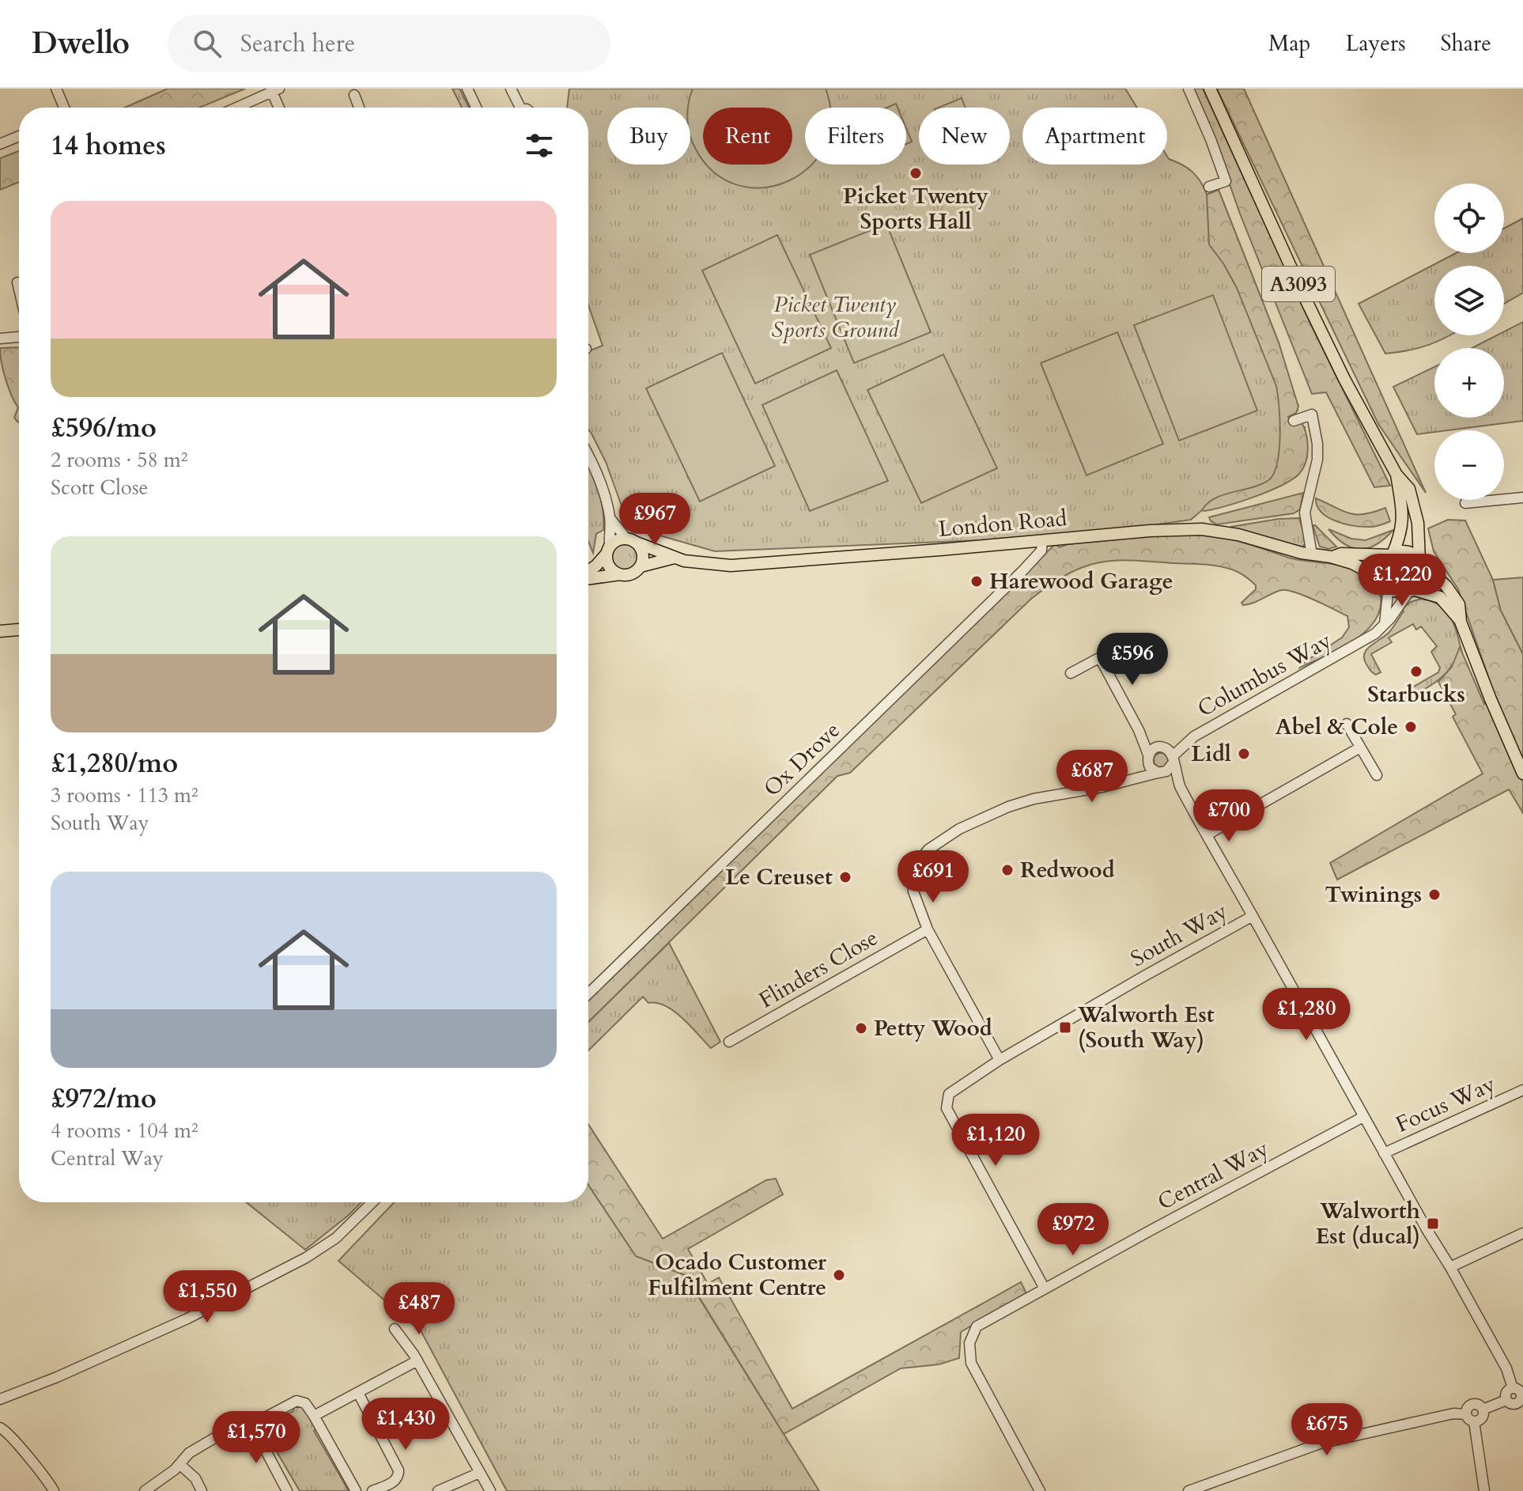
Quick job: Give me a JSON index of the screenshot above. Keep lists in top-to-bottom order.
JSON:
{
  "streets": {
    "main road": ["A3093", "London Road"],
    "street": [
      "Columbus Way",
      "Ox Drove",
      "South Way",
      "Flinders Close",
      "Focus Way",
      "Central Way"
    ]
  },
  "crossings": [
    ["A3093", "London Road"],
    ["A3093", "Columbus Way"],
    ["London Road", "Columbus Way"],
    ["London Road", "Ox Drove"],
    ["South Way", "Focus Way"],
    ["South Way", "Central Way"]
  ],
  "parks": ["Picket Twenty Sports Ground"],
  "places": {
    "other": [
      "Picket Twenty Sports Hall",
      "Harewood Garage",
      "Starbucks",
      "Abel & Cole",
      "Lidl",
      "Redwood",
      "Le Creuset",
      "Twinings",
      "Petty Wood",
      "Ocado Customer Fulfilment Centre"
    ],
    "transit": ["Walworth Est (South Way)", "Walworth Est (ducal)"]
  },
  "page": {
    "header": "Dwello",
    "search": "Search here",
    "nav": ["Map", "Layers", "Share"],
    "chip": [
      "Buy",
      "Rent",
      "Filters",
      "New",
      "Apartment"
    ],
    "heading": "14 homes",
    "map_buttons": ["+", "−"],
    "list": [
      {
        "name": "£596/mo",
        "note": "2 rooms · 58 m² · Scott Close"
      },
      {
        "name": "£1,280/mo",
        "note": "3 rooms · 113 m² · South Way"
      },
      {
        "name": "£972/mo",
        "note": "4 rooms · 104 m² · Central Way"
      }
    ],
    "price": [
      "£967",
      "£1,220",
      "£596",
      "£687",
      "£700",
      "£691",
      "£1,280",
      "£1,120",
      "£972",
      "£1,550",
      "£487",
      "£1,430",
      "£675",
      "£1,570"
    ]
  }
}
